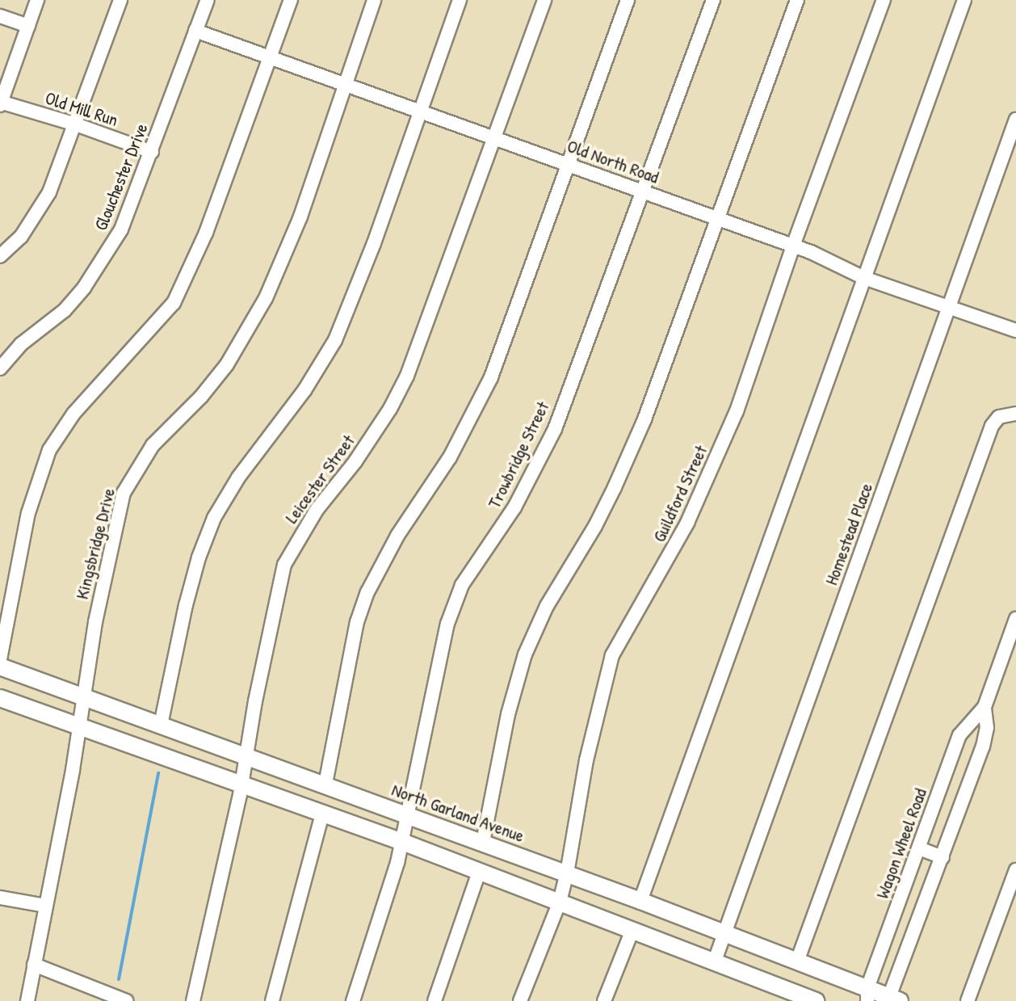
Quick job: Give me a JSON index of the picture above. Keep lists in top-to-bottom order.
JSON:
{
  "streets": {
    "main road": ["North Garland Avenue"],
    "street": [
      "Old Mill Run",
      "Old North Road",
      "Glouchester Drive",
      "Trowbridge Street",
      "Leicester Street",
      "Guildford Street",
      "Homestead Place",
      "Kingsbridge Drive",
      "Wagon Wheel Road"
    ]
  },
  "crossings": [
    ["Old Mill Run", "Glouchester Drive"],
    ["Old North Road", "Glouchester Drive"],
    ["Old North Road", "Trowbridge Street"],
    ["Old North Road", "Leicester Street"],
    ["Old North Road", "Guildford Street"],
    ["Old North Road", "Homestead Place"],
    ["Old North Road", "Kingsbridge Drive"],
    ["Trowbridge Street", "North Garland Avenue"],
    ["Leicester Street", "North Garland Avenue"],
    ["Guildford Street", "North Garland Avenue"],
    ["Homestead Place", "North Garland Avenue"],
    ["Kingsbridge Drive", "North Garland Avenue"],
    ["North Garland Avenue", "Wagon Wheel Road"]
  ]
}
